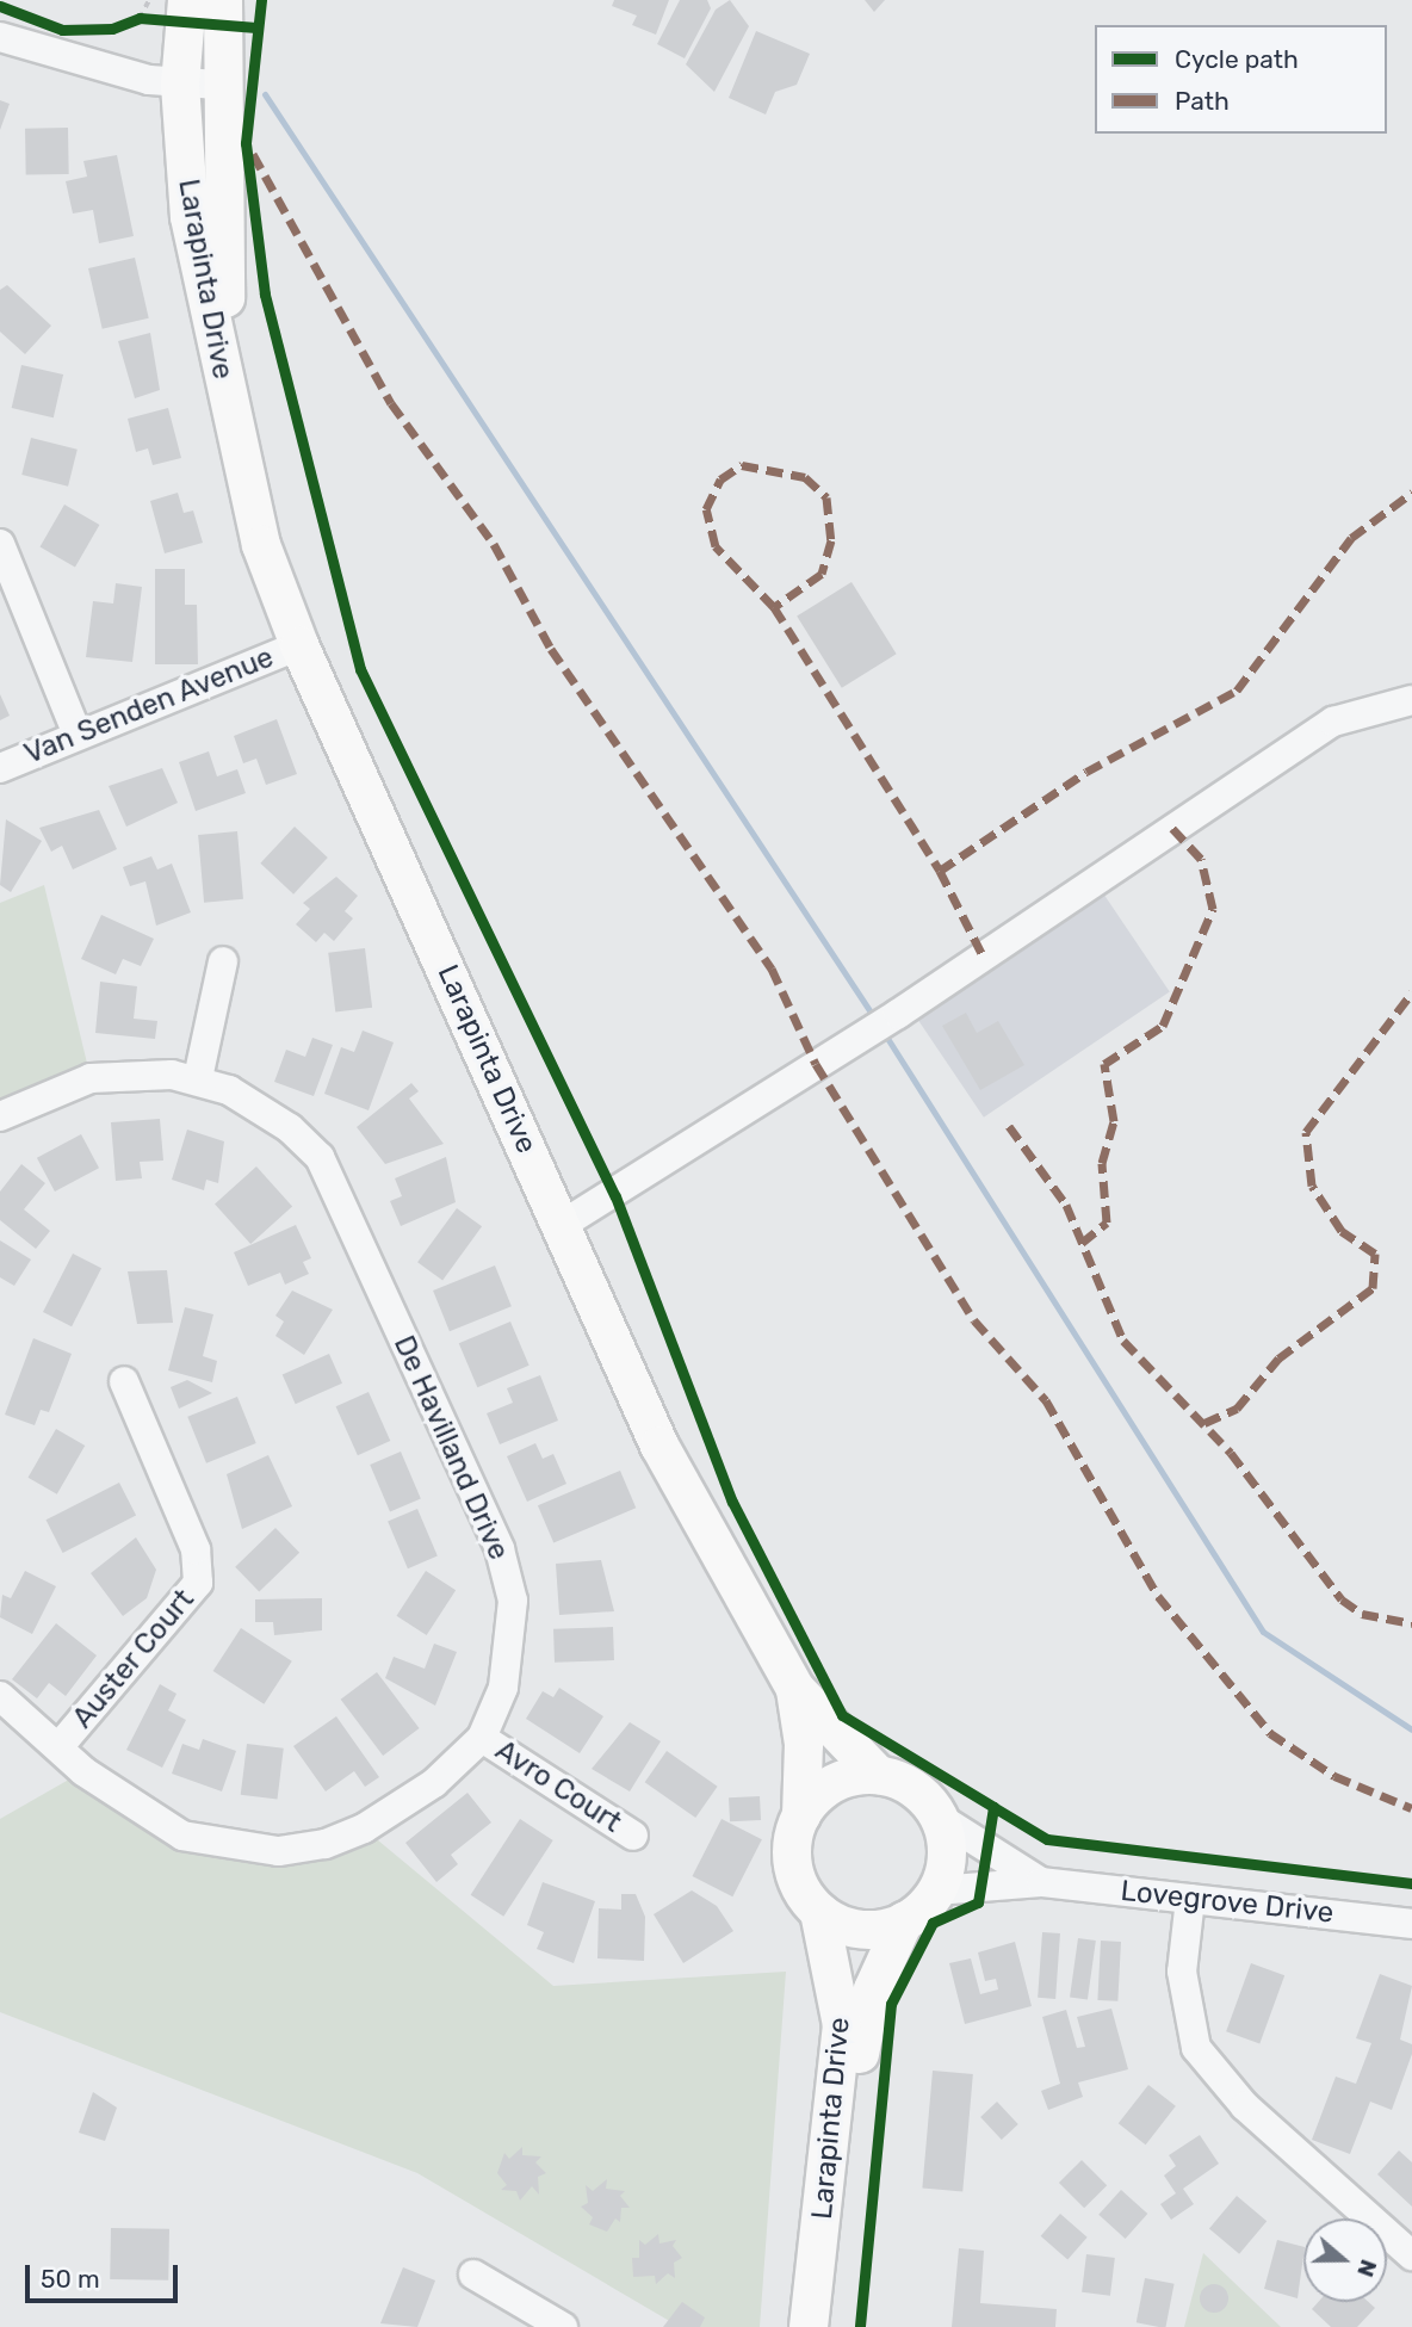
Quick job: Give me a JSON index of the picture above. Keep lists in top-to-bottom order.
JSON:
{
  "streets": {
    "main road": ["Larapinta Drive"],
    "street": [
      "Van Senden Avenue",
      "De Havilland Drive",
      "Auster Court",
      "Avro Court",
      "Lovegrove Drive"
    ]
  },
  "crossings": [
    ["Larapinta Drive", "Van Senden Avenue"],
    ["Larapinta Drive", "Lovegrove Drive"],
    ["De Havilland Drive", "Auster Court"],
    ["De Havilland Drive", "Avro Court"]
  ],
  "legend": ["Cycle path", "Path"],
  "scale_bar": "50 m",
  "north": "right"
}
